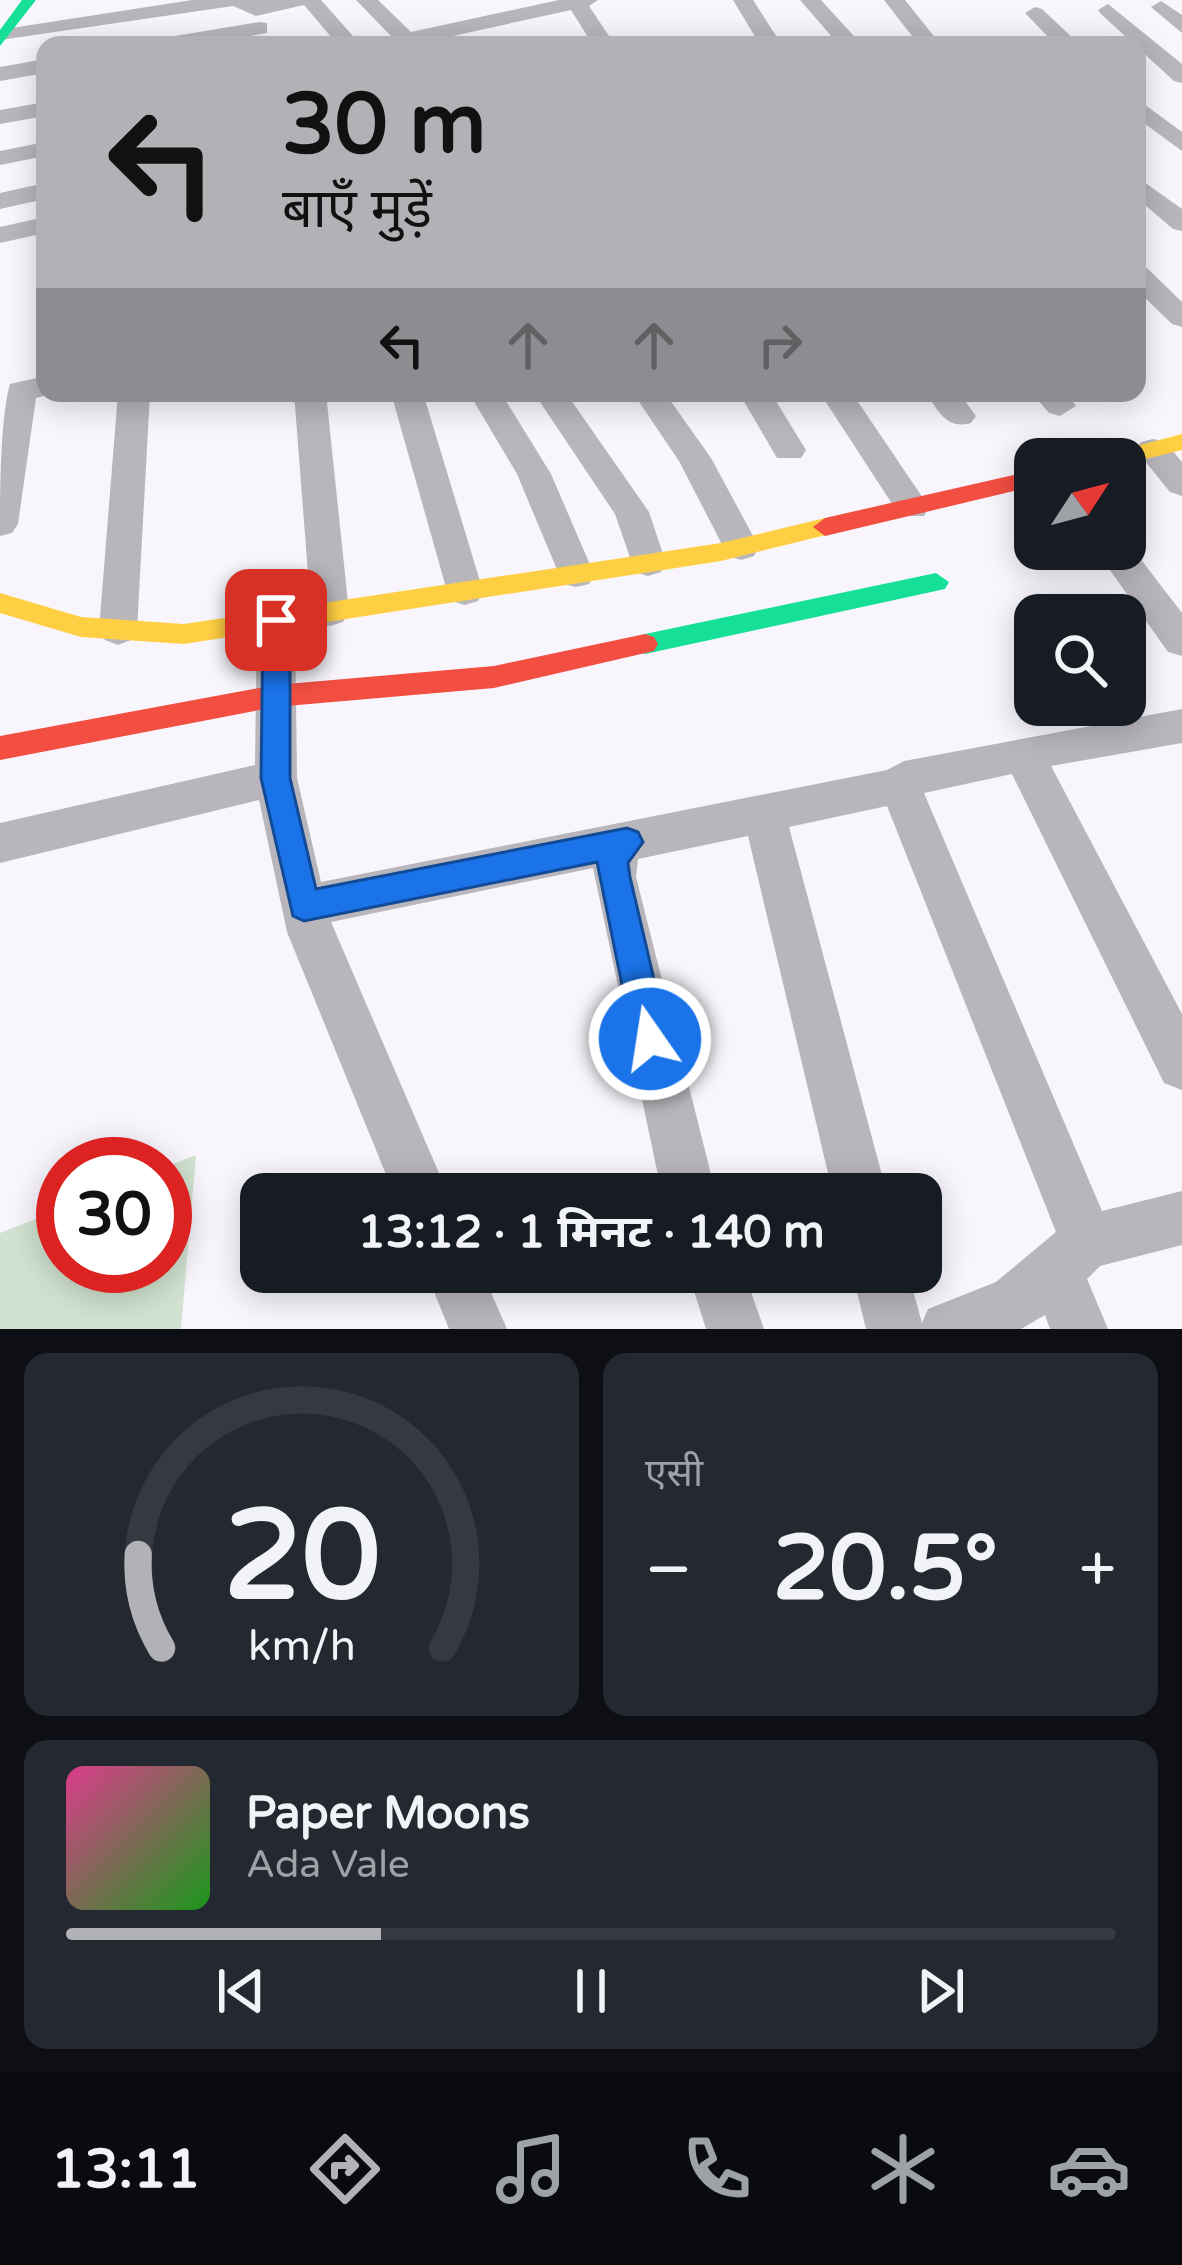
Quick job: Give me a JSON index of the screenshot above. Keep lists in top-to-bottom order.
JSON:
{
  "north": "top right",
  "page": {
    "turn": ["30 m", "बाएँ मुड़ें"],
    "limit": "30",
    "trip": "13:12 · 1 मिनट · 140 m",
    "tile": "एसी",
    "heat": ["−", "20.5°", "+"],
    "song": ["Paper Moons", "Ada Vale"],
    "tabs": "13:11",
    "gauge": ["20", "km/h"]
  }
}
